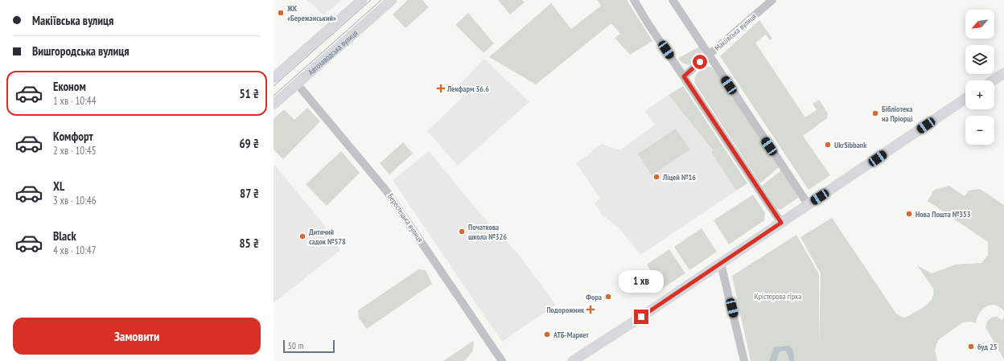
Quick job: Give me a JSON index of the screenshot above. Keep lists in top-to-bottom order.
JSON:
{
  "streets": {
    "main road": ["Автозаводська вулиця"],
    "street": ["Макіївська вулиця", "Берестецька вулиця"]
  },
  "crossings": [
    ["Автозаводська вулиця", "Берестецька вулиця"]
  ],
  "parks": ["Крістерова гірка"],
  "places": {
    "other": [
      "ЖК «Бережанський»",
      "Бібліотека на Пріорці",
      "UkrSibbank",
      "Ліцей №16",
      "Нова Пошта №353",
      "Початкова школа №326",
      "Дитячий садок №578",
      "Фора",
      "АТБ-Маркет",
      "буд 25"
    ],
    "health": ["Лекфарм 36.6", "Подорожник"]
  },
  "scale_bar": "50 m",
  "north": "bottom left",
  "page": {
    "banner": ["Макіївська вулиця", "Вишгородська вулиця"],
    "map_buttons": ["+", "−"],
    "list": [
      {
        "name": "Економ",
        "note": "1 хв · 10:44",
        "value": "51 ₴"
      },
      {
        "name": "Комфорт",
        "note": "2 хв · 10:45",
        "value": "69 ₴"
      },
      {
        "name": "XL",
        "note": "3 хв · 10:46",
        "value": "87 ₴"
      },
      {
        "name": "Black",
        "note": "4 хв · 10:47",
        "value": "85 ₴"
      }
    ],
    "bubble": "1 хв",
    "buttons": "Замовити",
    "scale": "50 m"
  }
}
